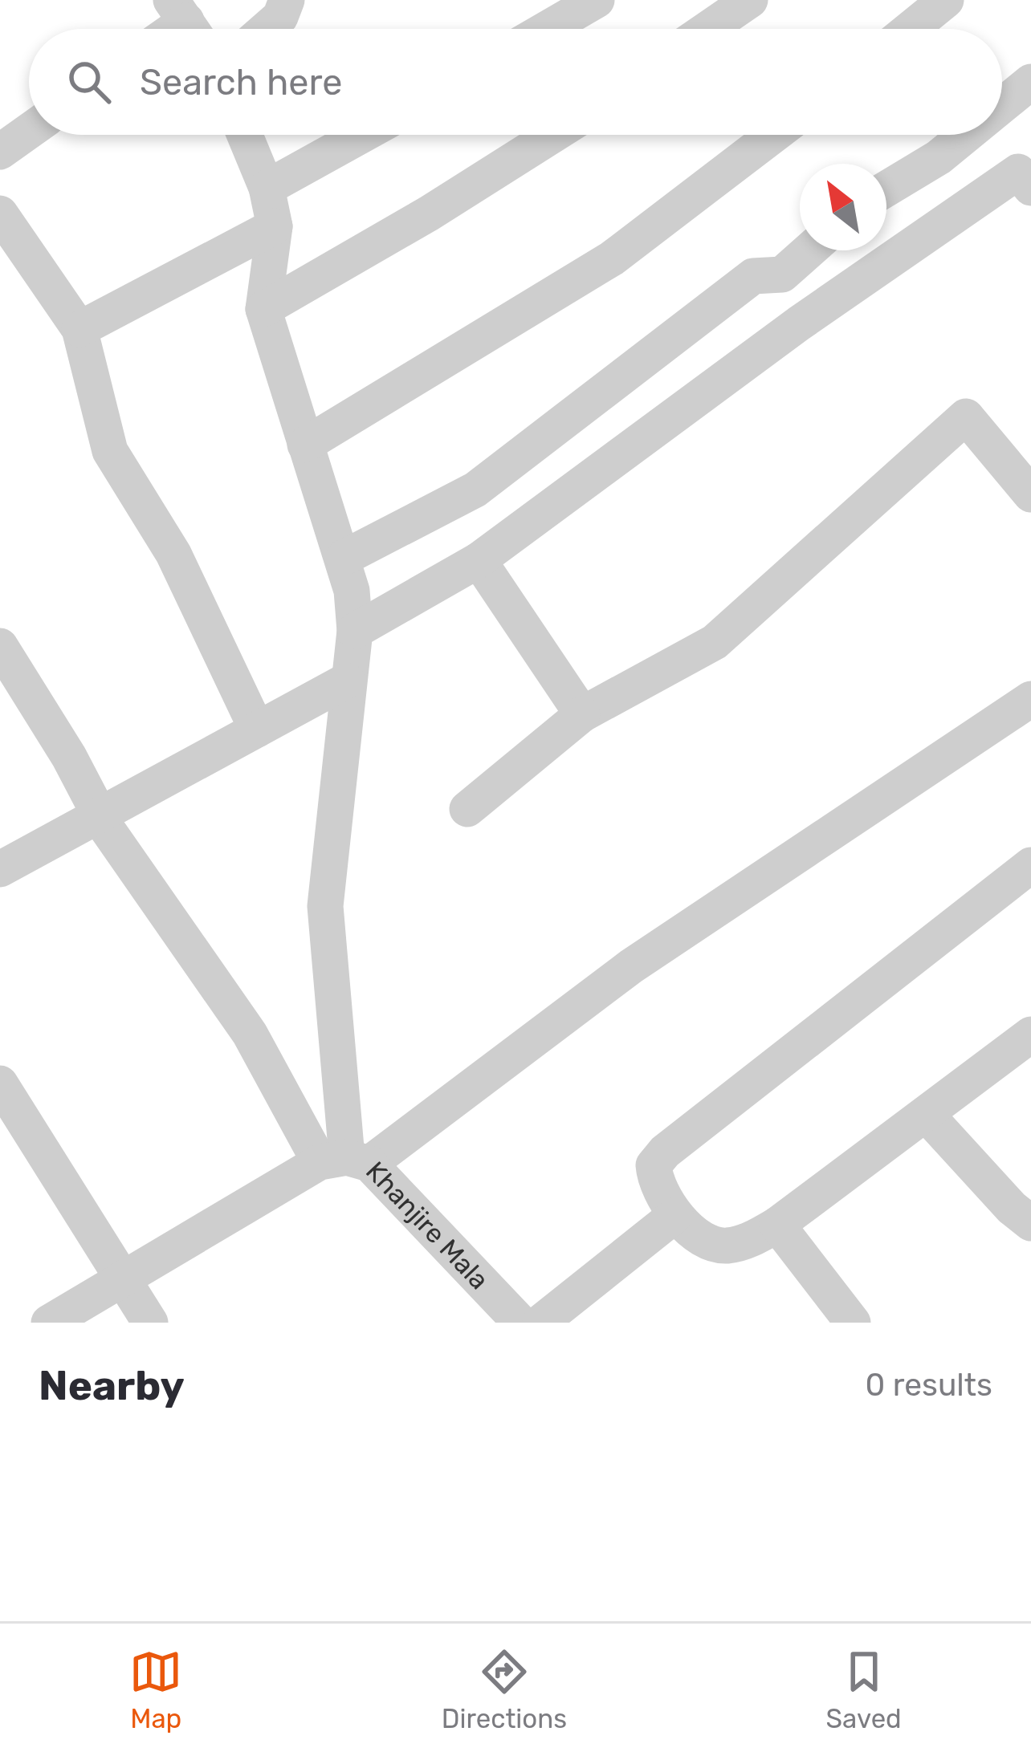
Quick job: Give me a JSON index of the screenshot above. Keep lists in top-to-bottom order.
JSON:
{
  "streets": {
    "street": ["Khanjire Mala"]
  },
  "north": "top left",
  "page": {
    "search": "Search here",
    "heading": ["Nearby", "0 results"],
    "nav": ["Map", "Directions", "Saved"]
  }
}
